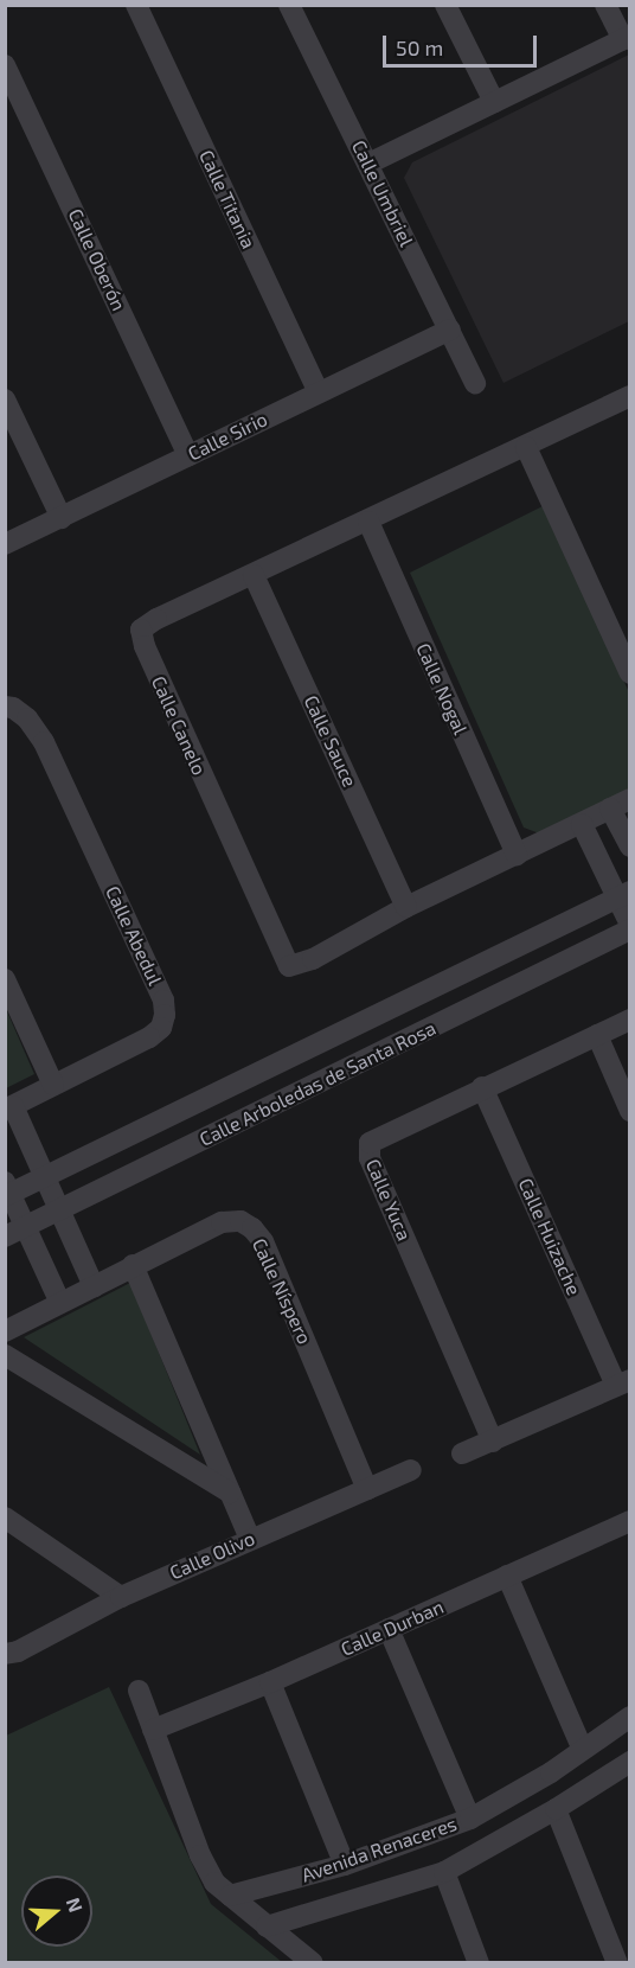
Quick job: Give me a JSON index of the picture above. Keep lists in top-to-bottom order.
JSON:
{
  "streets": {
    "street": [
      "Calle Umbriel",
      "Calle Titania",
      "Calle Oberón",
      "Calle Sirio",
      "Calle Nogal",
      "Calle Canelo",
      "Calle Sauce",
      "Calle Abedul",
      "Calle Arboledas de Santa Rosa",
      "Calle Yuca",
      "Calle Huizache",
      "Calle Níspero",
      "Calle Olivo",
      "Calle Durban",
      "Avenida Renaceres"
    ]
  },
  "crossings": [
    ["Calle Umbriel", "Calle Sirio"],
    ["Calle Titania", "Calle Sirio"],
    ["Calle Oberón", "Calle Sirio"],
    ["Calle Nogal", "Calle Canelo"],
    ["Calle Canelo", "Calle Sauce"],
    ["Calle Abedul", "Calle Arboledas de Santa Rosa"],
    ["Calle Abedul", "Calle Níspero"],
    ["Calle Yuca", "Calle Huizache"],
    ["Calle Níspero", "Calle Olivo"]
  ],
  "scale_bar": "50 m",
  "north": "right"
}
